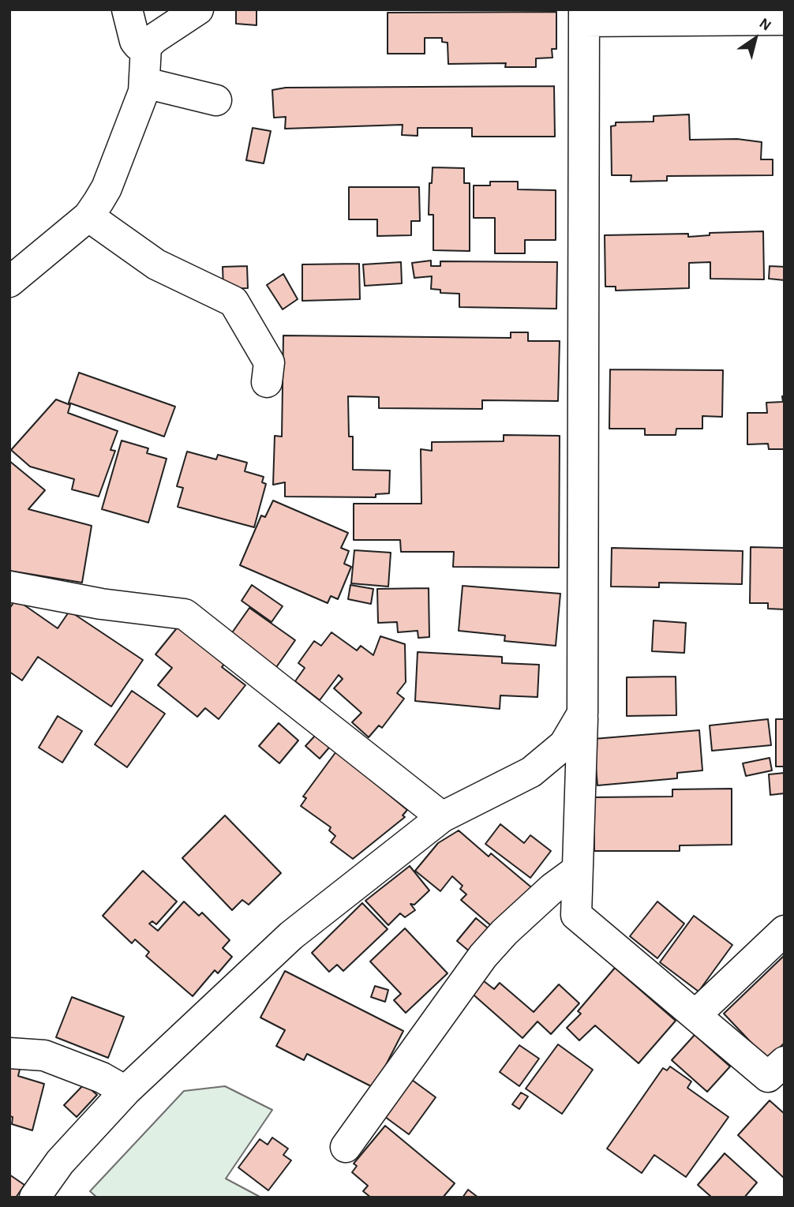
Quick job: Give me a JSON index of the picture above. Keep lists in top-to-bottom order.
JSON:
{
  "north": "top right"
}
